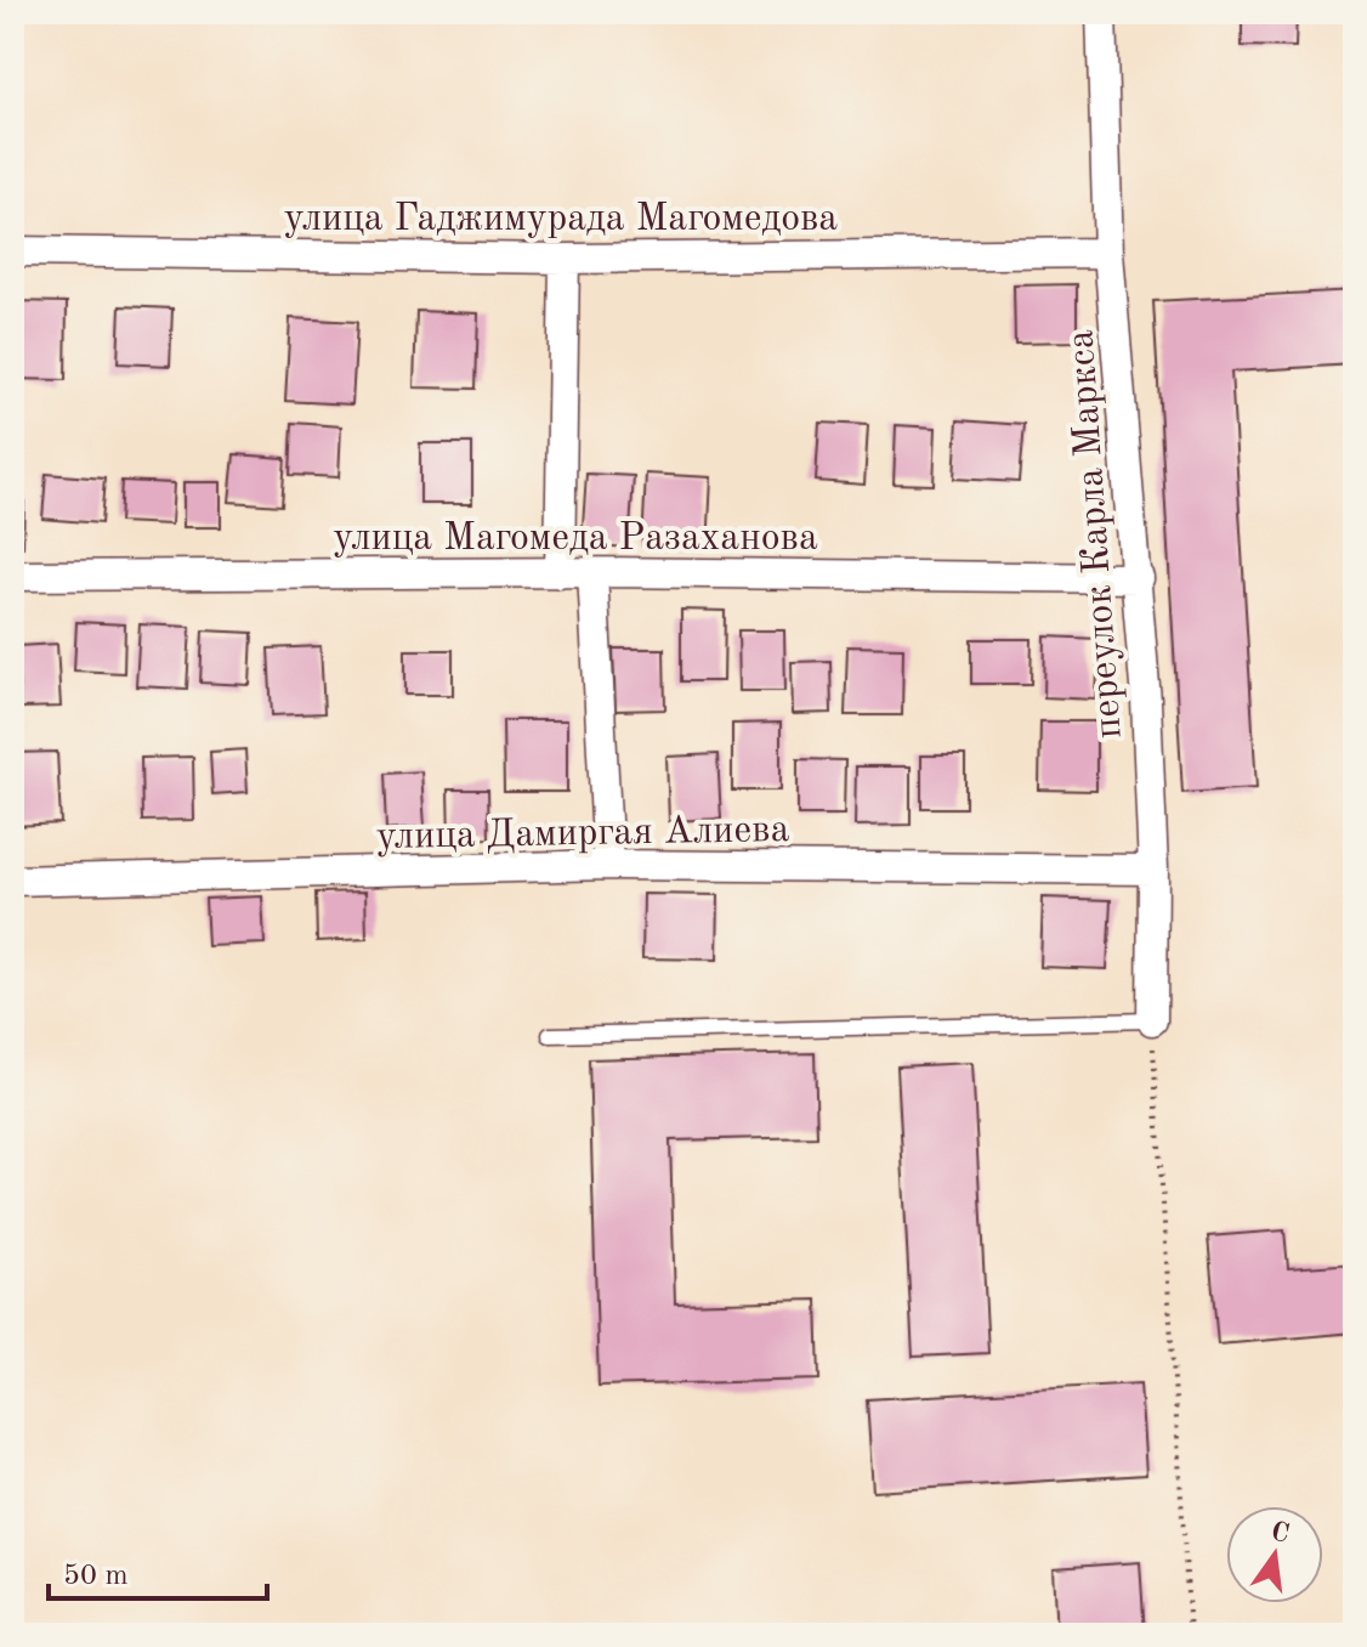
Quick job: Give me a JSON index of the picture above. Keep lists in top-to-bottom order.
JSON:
{
  "streets": {
    "street": [
      "улица Гаджимурада Магомедова",
      "переулок Карла Маркса",
      "улица Магомеда Разаханова",
      "улица Дамиргая Алиева"
    ]
  },
  "crossings": [
    ["улица Гаджимурада Магомедова", "переулок Карла Маркса"],
    ["переулок Карла Маркса", "улица Магомеда Разаханова"],
    ["переулок Карла Маркса", "улица Дамиргая Алиева"]
  ],
  "scale_bar": "50 m",
  "north": "top"
}
